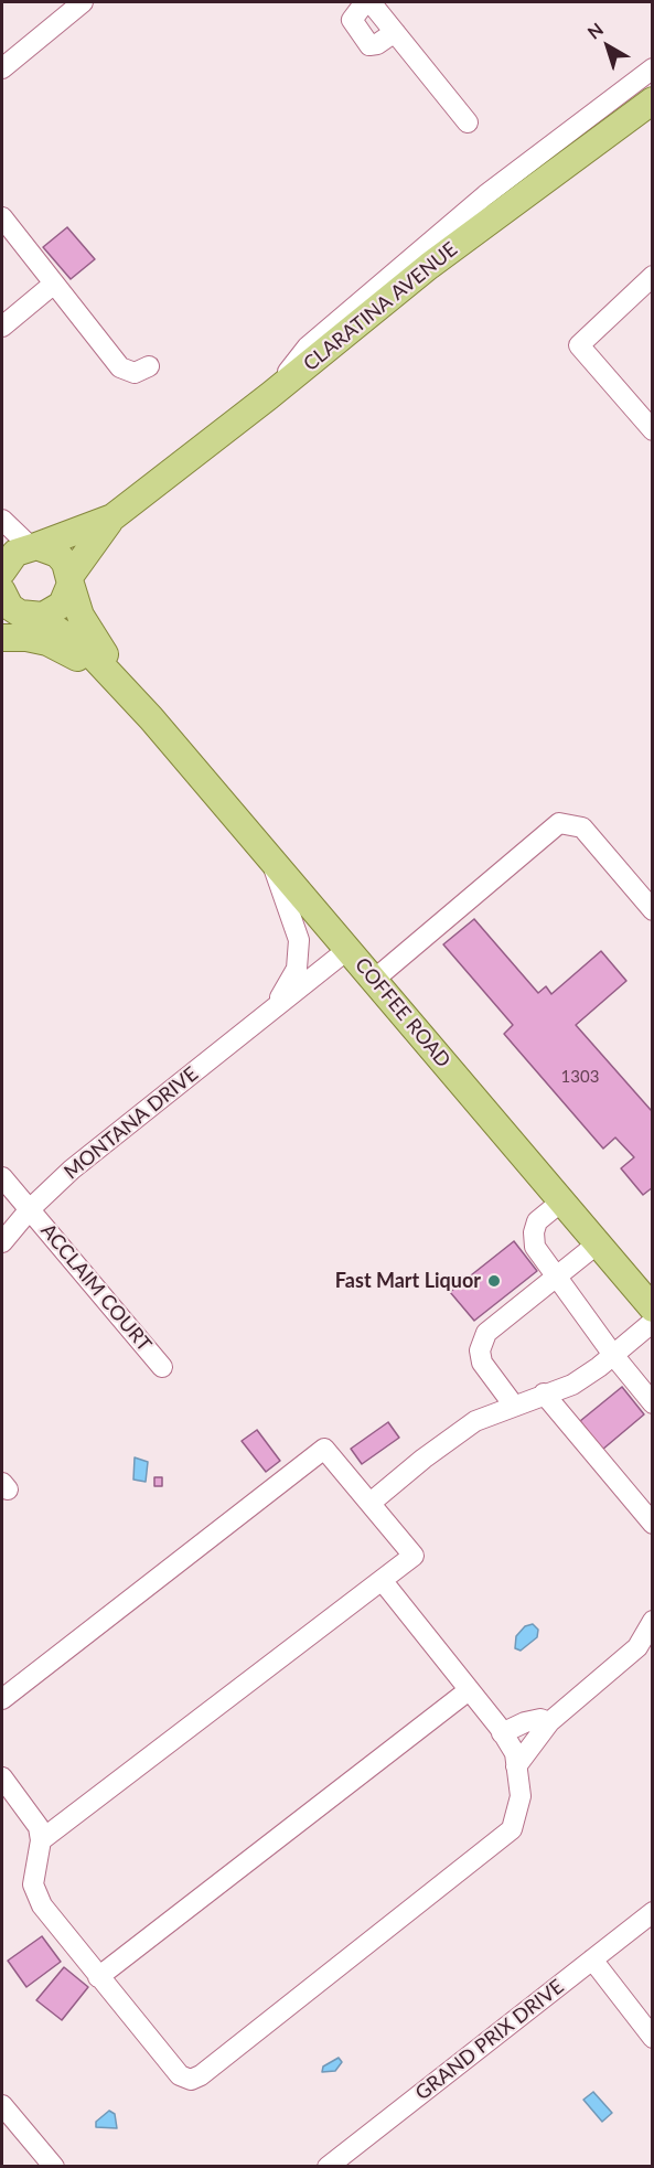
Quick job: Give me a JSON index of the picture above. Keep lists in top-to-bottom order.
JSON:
{
  "streets": {
    "main road": ["CLARATINA AVENUE", "COFFEE ROAD"],
    "street": ["MONTANA DRIVE", "ACCLAIM COURT", "GRAND PRIX DRIVE"]
  },
  "crossings": [
    ["CLARATINA AVENUE", "COFFEE ROAD"],
    ["COFFEE ROAD", "MONTANA DRIVE"],
    ["MONTANA DRIVE", "ACCLAIM COURT"]
  ],
  "places": ["Fast Mart Liquor"],
  "house_numbers": ["1303"],
  "north": "top left"
}
